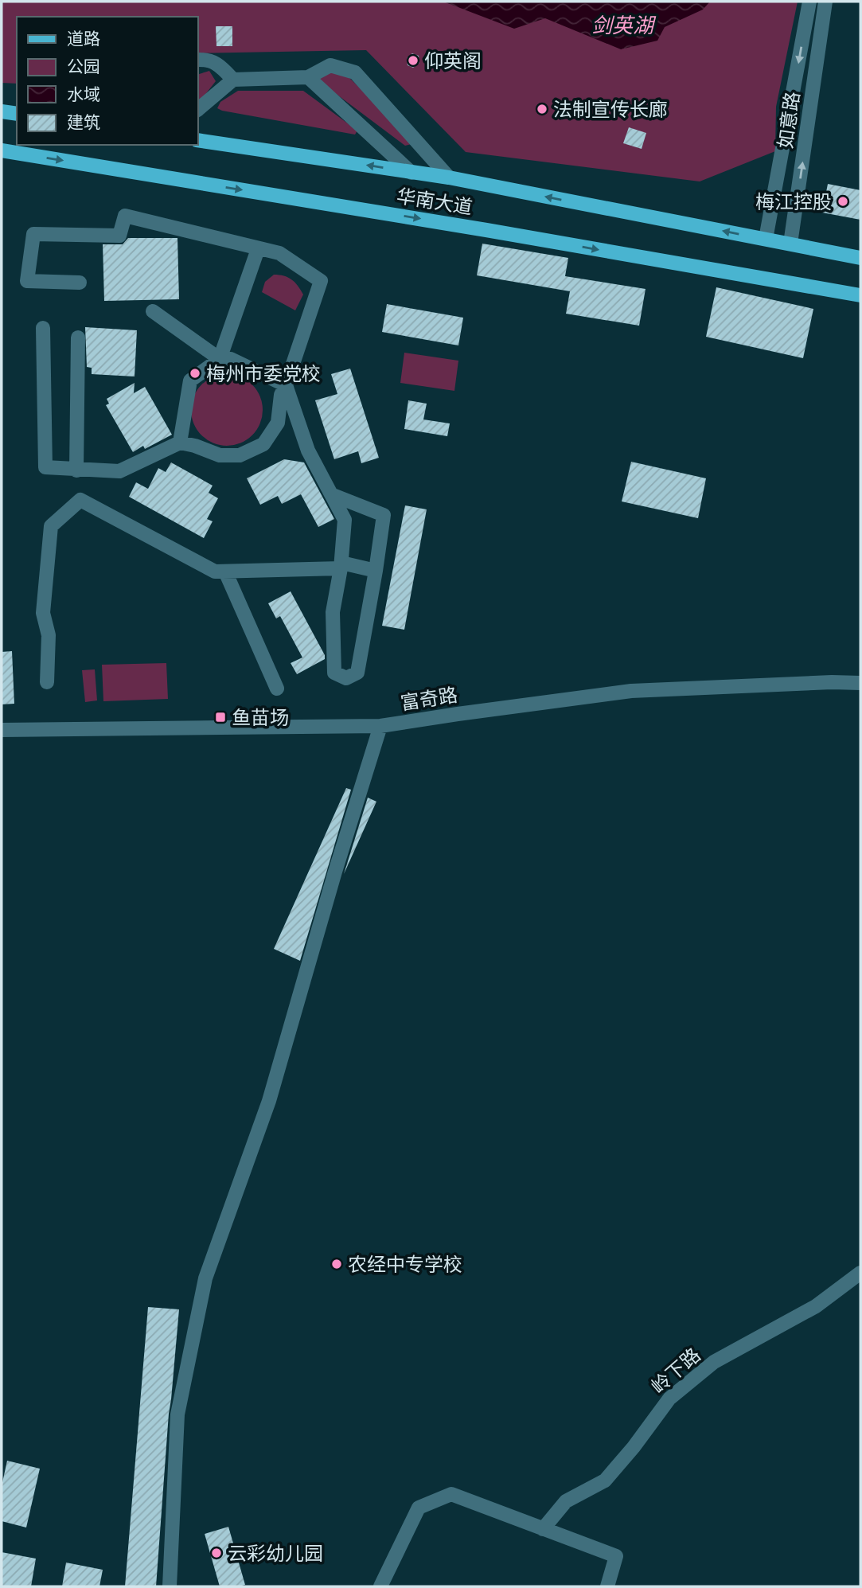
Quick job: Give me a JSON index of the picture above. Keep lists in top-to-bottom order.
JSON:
{
  "streets": {
    "main road": ["华南大道"],
    "street": ["如意路", "富奇路", "岭下路"]
  },
  "crossings": [
    ["如意路", "华南大道"]
  ],
  "water": ["剑英湖"],
  "places": {
    "other": [
      "仰英阁",
      "法制宣传长廊",
      "梅江控股",
      "梅州市委党校",
      "农经中专学校",
      "云彩幼儿园"
    ],
    "transit": ["鱼苗场"]
  },
  "legend": [
    "道路",
    "公园",
    "水域",
    "建筑"
  ]
}
